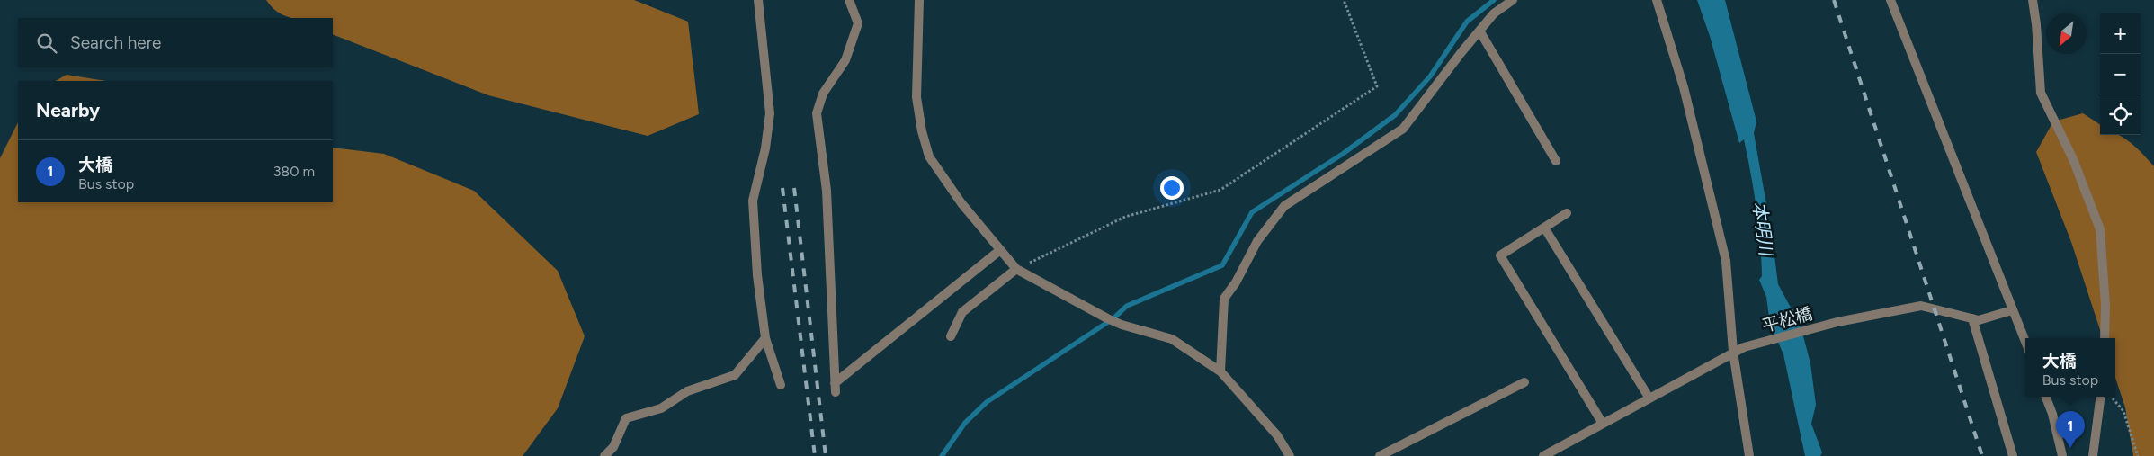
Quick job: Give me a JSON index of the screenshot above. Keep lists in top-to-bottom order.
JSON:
{
  "streets": {
    "street": ["平松橋"]
  },
  "water": ["本明川"],
  "north": "bottom left",
  "page": {
    "map_buttons": ["+", "−"],
    "search": "Search here",
    "heading": "Nearby",
    "list": [
      {
        "mark": "1",
        "name": "大橋",
        "note": "Bus stop",
        "value": "380 m"
      }
    ],
    "popup": ["大橋", "Bus stop"],
    "pins": "1"
  }
}
